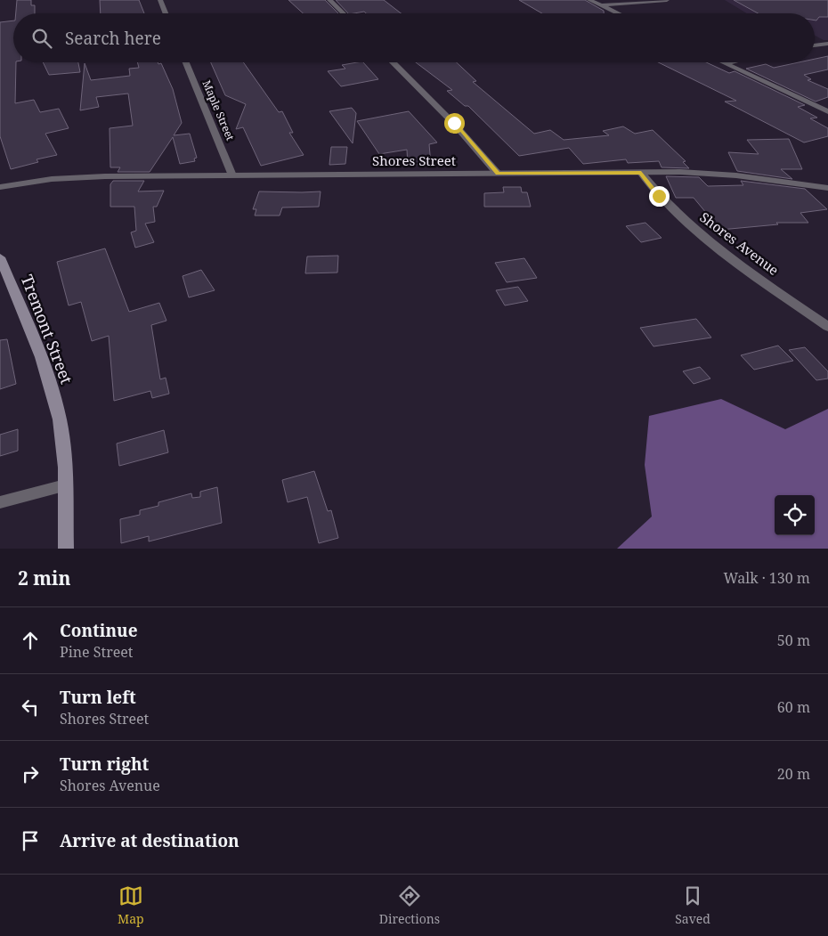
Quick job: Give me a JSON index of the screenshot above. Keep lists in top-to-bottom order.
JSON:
{
  "streets": {
    "main road": ["Tremont Street"],
    "street": ["Maple Street", "Shores Street", "Shores Avenue"]
  },
  "crossings": [
    ["Maple Street", "Shores Street"],
    ["Shores Street", "Shores Avenue"]
  ],
  "page": {
    "search": "Search here",
    "heading": ["2 min", "Walk · 130 m"],
    "list": [
      ["Continue", "Pine Street", "50 m"],
      ["Turn left", "Shores Street", "60 m"],
      ["Turn right", "Shores Avenue", "20 m"],
      "Arrive at destination"
    ],
    "nav": ["Map", "Directions", "Saved"]
  }
}
